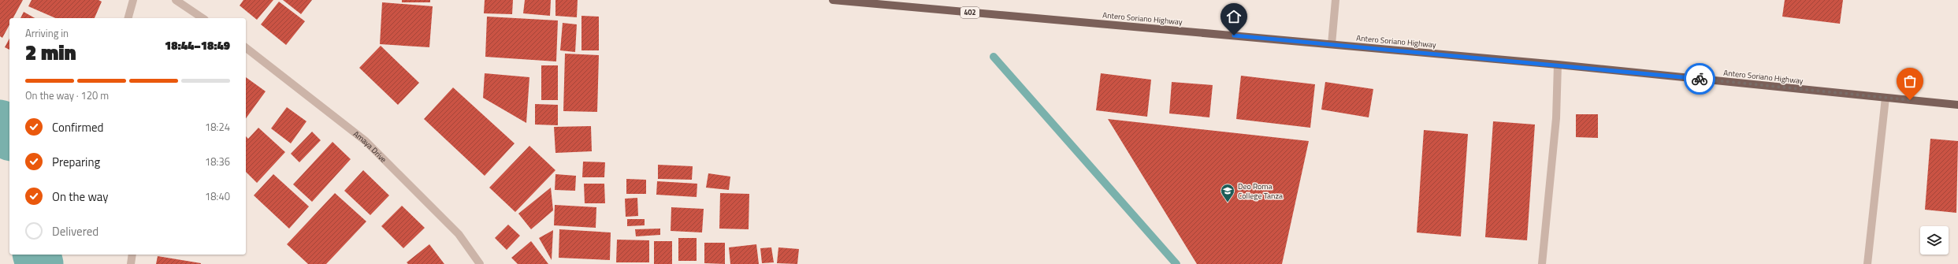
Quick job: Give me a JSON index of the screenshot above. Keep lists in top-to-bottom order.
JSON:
{
  "streets": {
    "main road": ["402", "Antero Soriano Highway"],
    "street": ["Amaya Drive"]
  },
  "places": {
    "school or university": ["Deo Roma College Tanza"]
  },
  "page": {
    "heading": ["2 min", "Arriving in", "18:44–18:49"],
    "bar": "On the way · 120 m",
    "list": [
      ["Confirmed", "18:24"],
      ["Preparing", "18:36"],
      ["On the way", "18:40"],
      "Delivered"
    ]
  }
}
